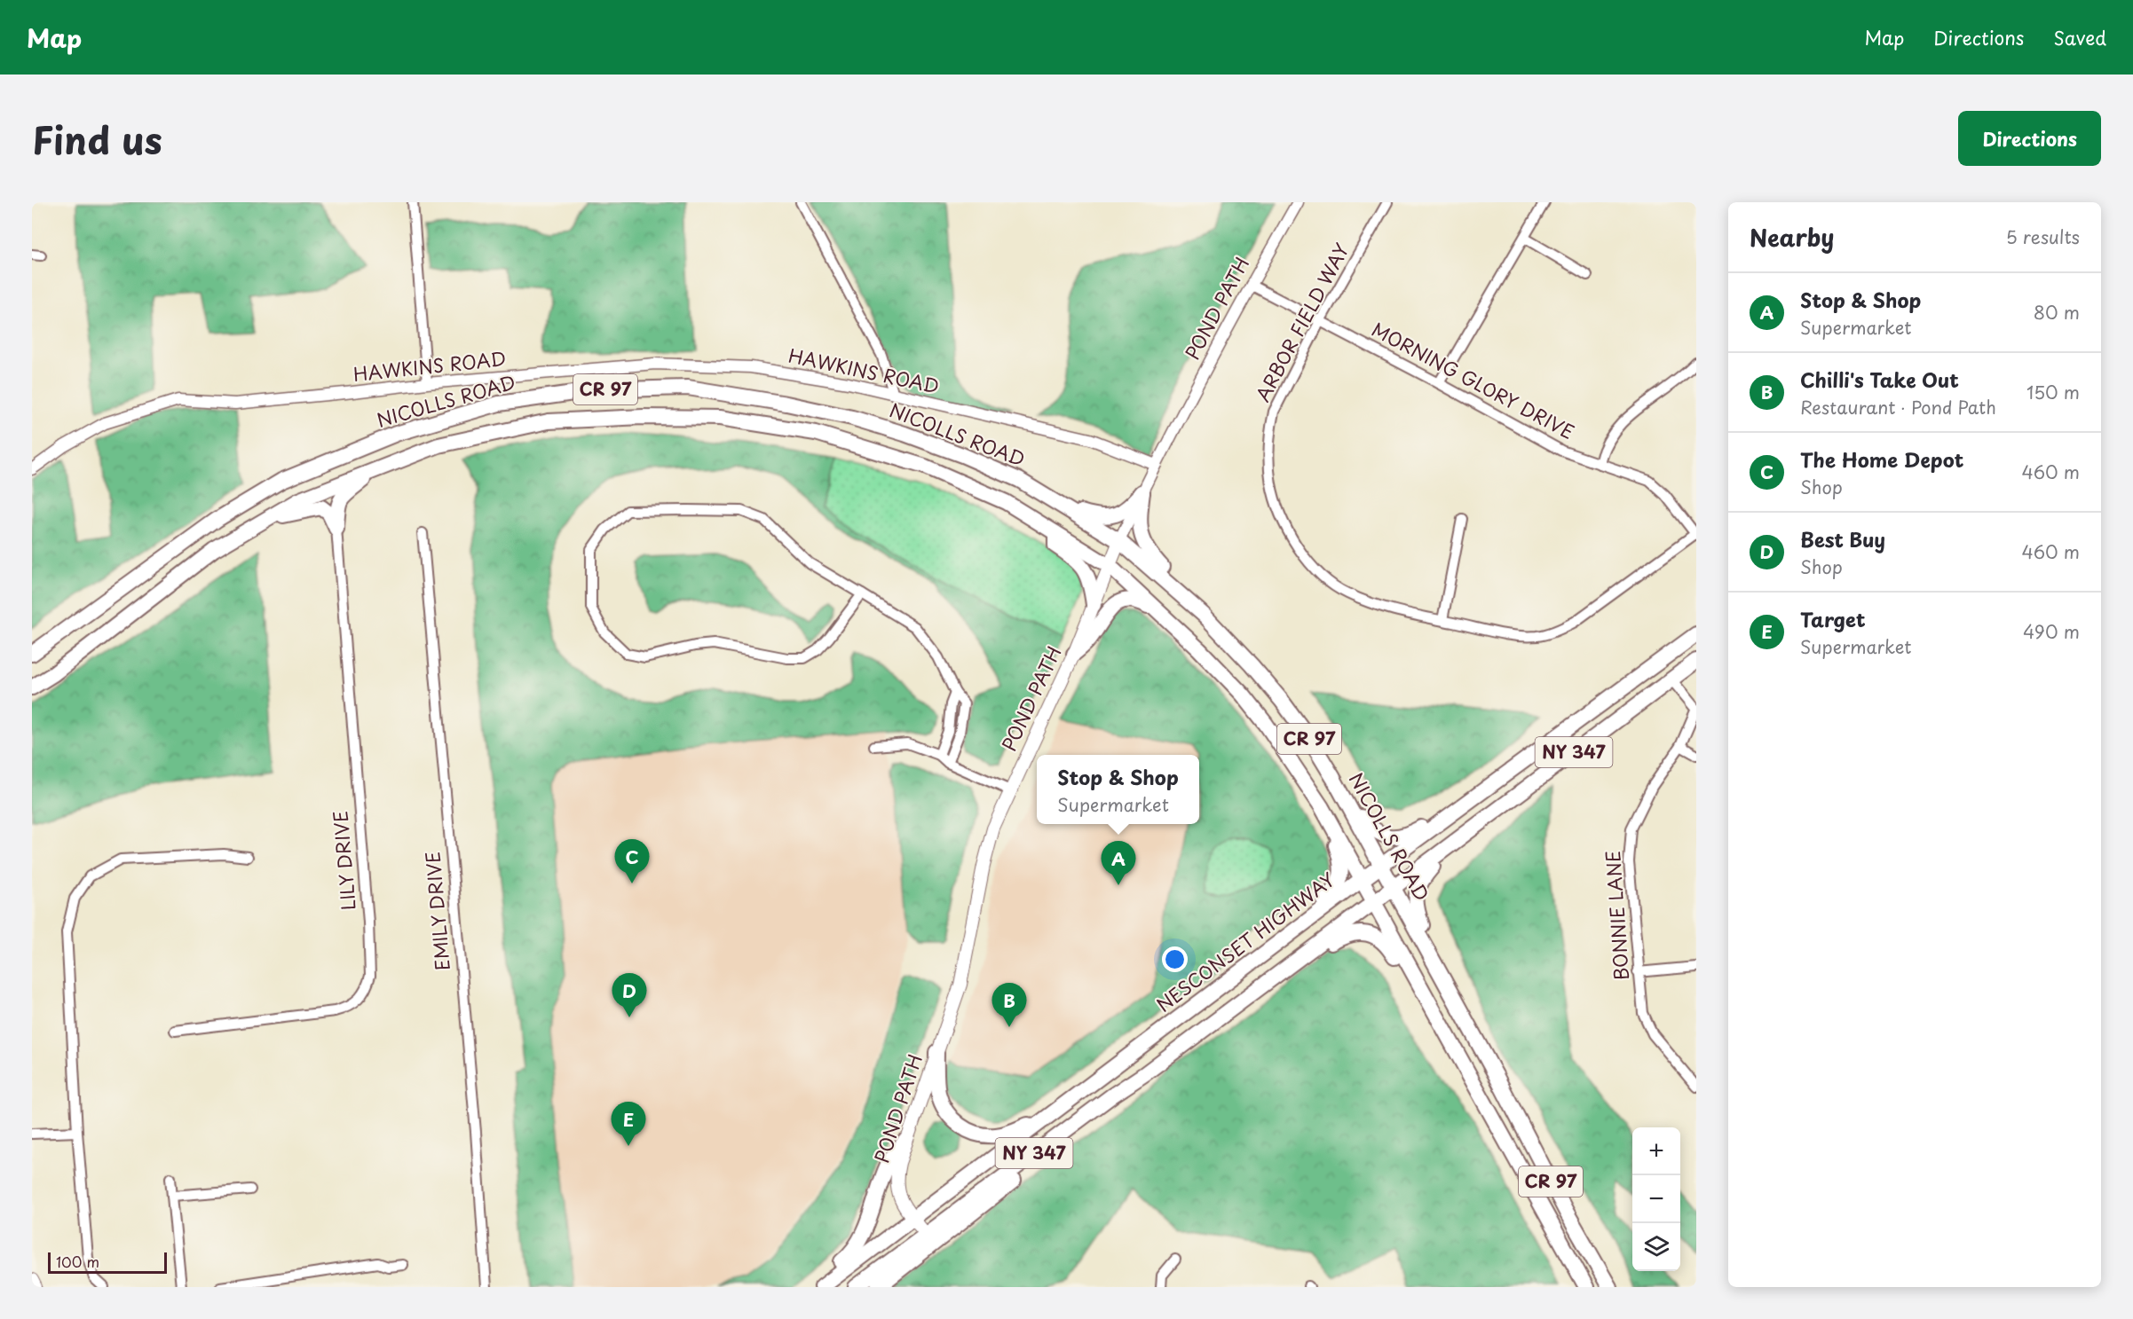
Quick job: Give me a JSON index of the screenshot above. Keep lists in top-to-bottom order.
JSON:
{
  "streets": {
    "highway": [
      "CR 97",
      "NICOLLS ROAD",
      "NY 347",
      "NESCONSET HIGHWAY"
    ],
    "main road": ["POND PATH"],
    "street": [
      "ARBOR FIELD WAY",
      "HAWKINS ROAD",
      "MORNING GLORY DRIVE",
      "LILY DRIVE",
      "EMILY DRIVE",
      "BONNIE LANE"
    ]
  },
  "crossings": [
    ["POND PATH", "HAWKINS ROAD"],
    ["POND PATH", "MORNING GLORY DRIVE"],
    ["POND PATH", "CR 97"],
    ["POND PATH", "NICOLLS ROAD"],
    ["POND PATH", "NY 347"],
    ["POND PATH", "NESCONSET HIGHWAY"],
    ["ARBOR FIELD WAY", "MORNING GLORY DRIVE"],
    ["CR 97", "NY 347"],
    ["CR 97", "NESCONSET HIGHWAY"],
    ["NICOLLS ROAD", "NY 347"],
    ["NICOLLS ROAD", "NESCONSET HIGHWAY"],
    ["NY 347", "BONNIE LANE"]
  ],
  "scale_bar": "100 m",
  "page": {
    "header": "Map",
    "nav": ["Map", "Directions", "Saved"],
    "title": "Find us",
    "buttons": "Directions",
    "heading": ["Nearby", "5 results"],
    "list": [
      {
        "mark": "A",
        "name": "Stop & Shop",
        "note": "Supermarket",
        "value": "80 m"
      },
      {
        "mark": "B",
        "name": "Chilli's Take Out",
        "note": "Restaurant · Pond Path",
        "value": "150 m"
      },
      {
        "mark": "C",
        "name": "The Home Depot",
        "note": "Shop",
        "value": "460 m"
      },
      {
        "mark": "D",
        "name": "Best Buy",
        "note": "Shop",
        "value": "460 m"
      },
      {
        "mark": "E",
        "name": "Target",
        "note": "Supermarket",
        "value": "490 m"
      }
    ],
    "popup": ["Stop & Shop", "Supermarket"],
    "pins": [
      "C",
      "A",
      "D",
      "B",
      "E"
    ],
    "map_buttons": ["+", "−"],
    "scale": "100 m"
  }
}
